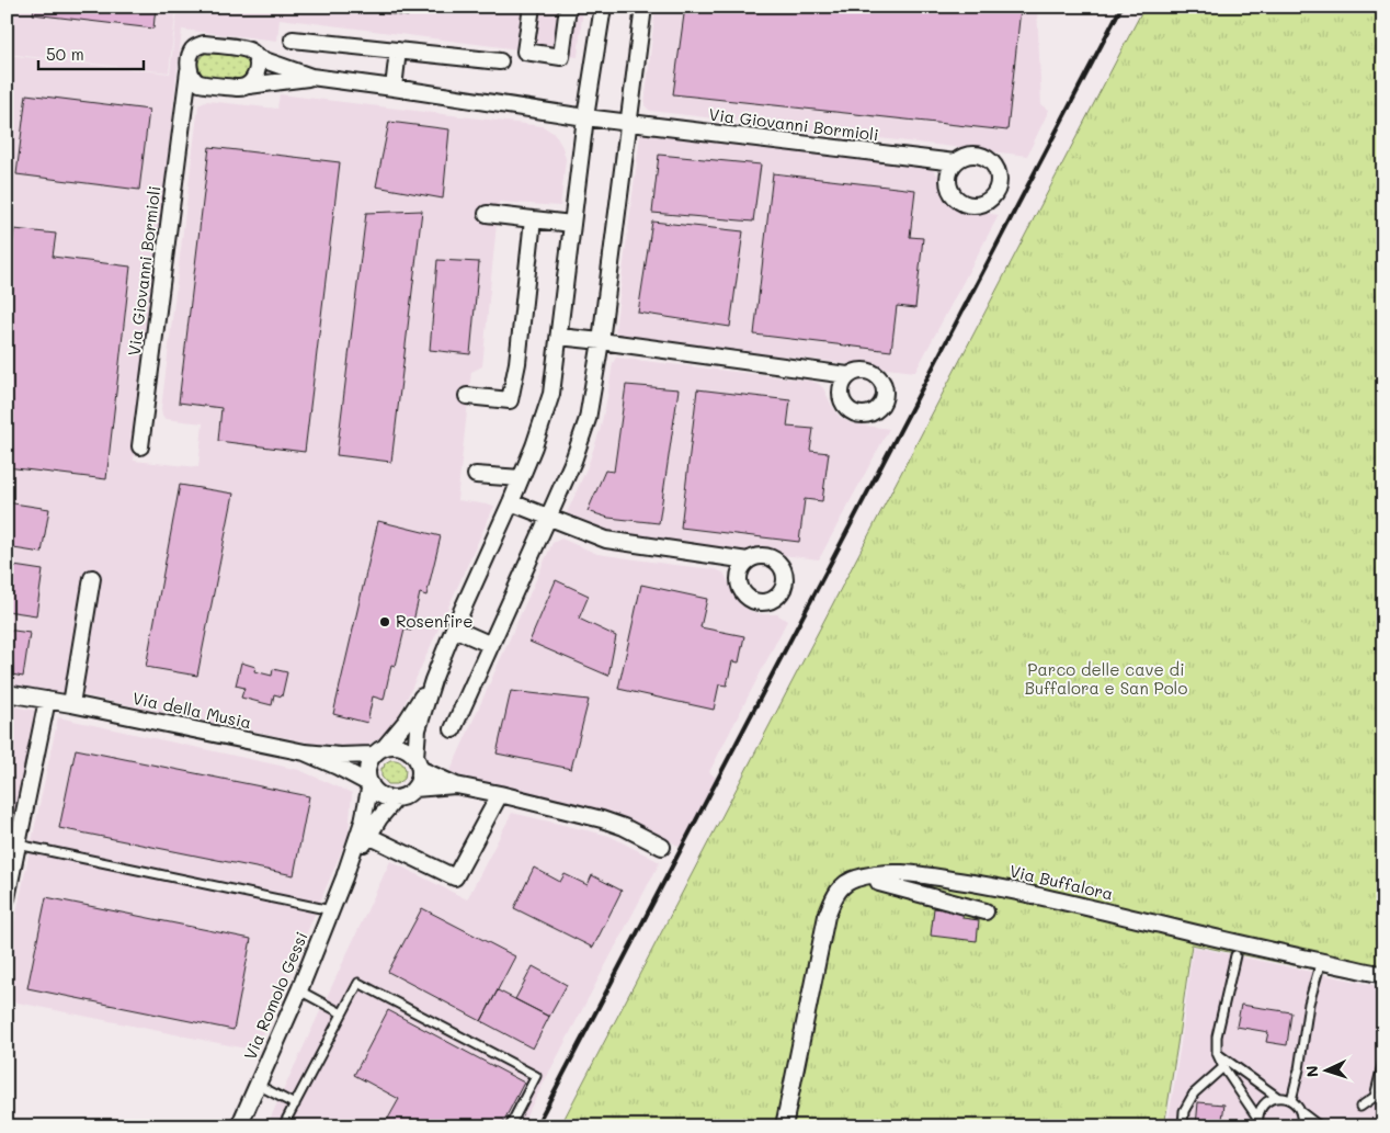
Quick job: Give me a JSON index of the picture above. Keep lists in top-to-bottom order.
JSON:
{
  "streets": {
    "street": [
      "Via Giovanni Bormioli",
      "Via della Musia",
      "Via Buffalora",
      "Via Romolo Gessi"
    ]
  },
  "crossings": [
    ["Via della Musia", "Via Romolo Gessi"]
  ],
  "parks": ["Parco delle cave di Buffalora e San Polo"],
  "places": ["Rosenfire"],
  "scale_bar": "50 m",
  "north": "left"
}
